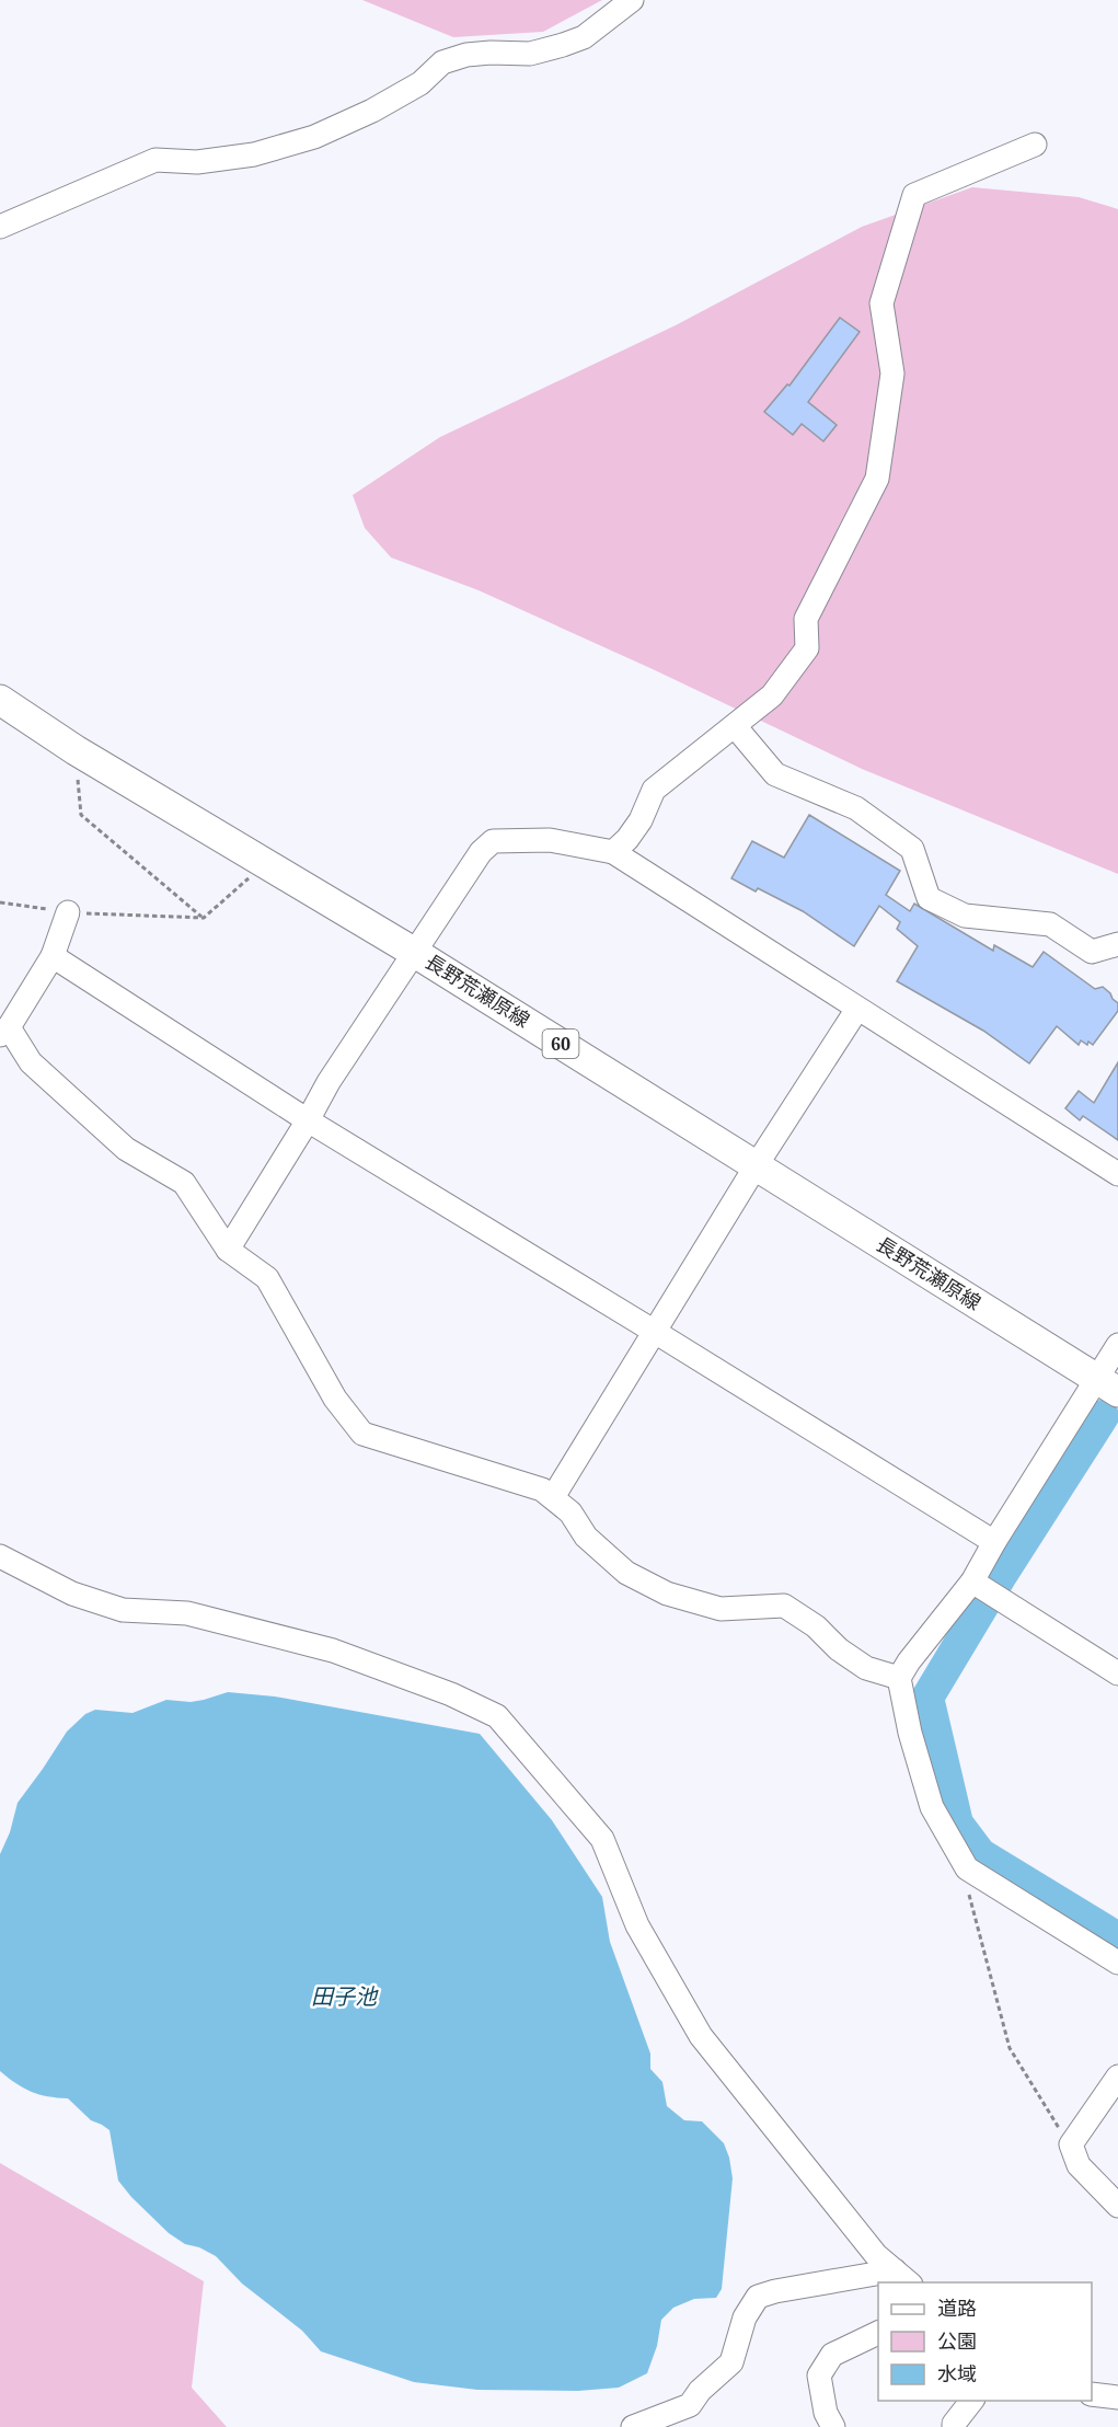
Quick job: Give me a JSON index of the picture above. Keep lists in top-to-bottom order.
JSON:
{
  "streets": {
    "main road": ["長野荒瀬原線", "60"]
  },
  "water": ["田子池"],
  "legend": ["道路", "公園", "水域"]
}
